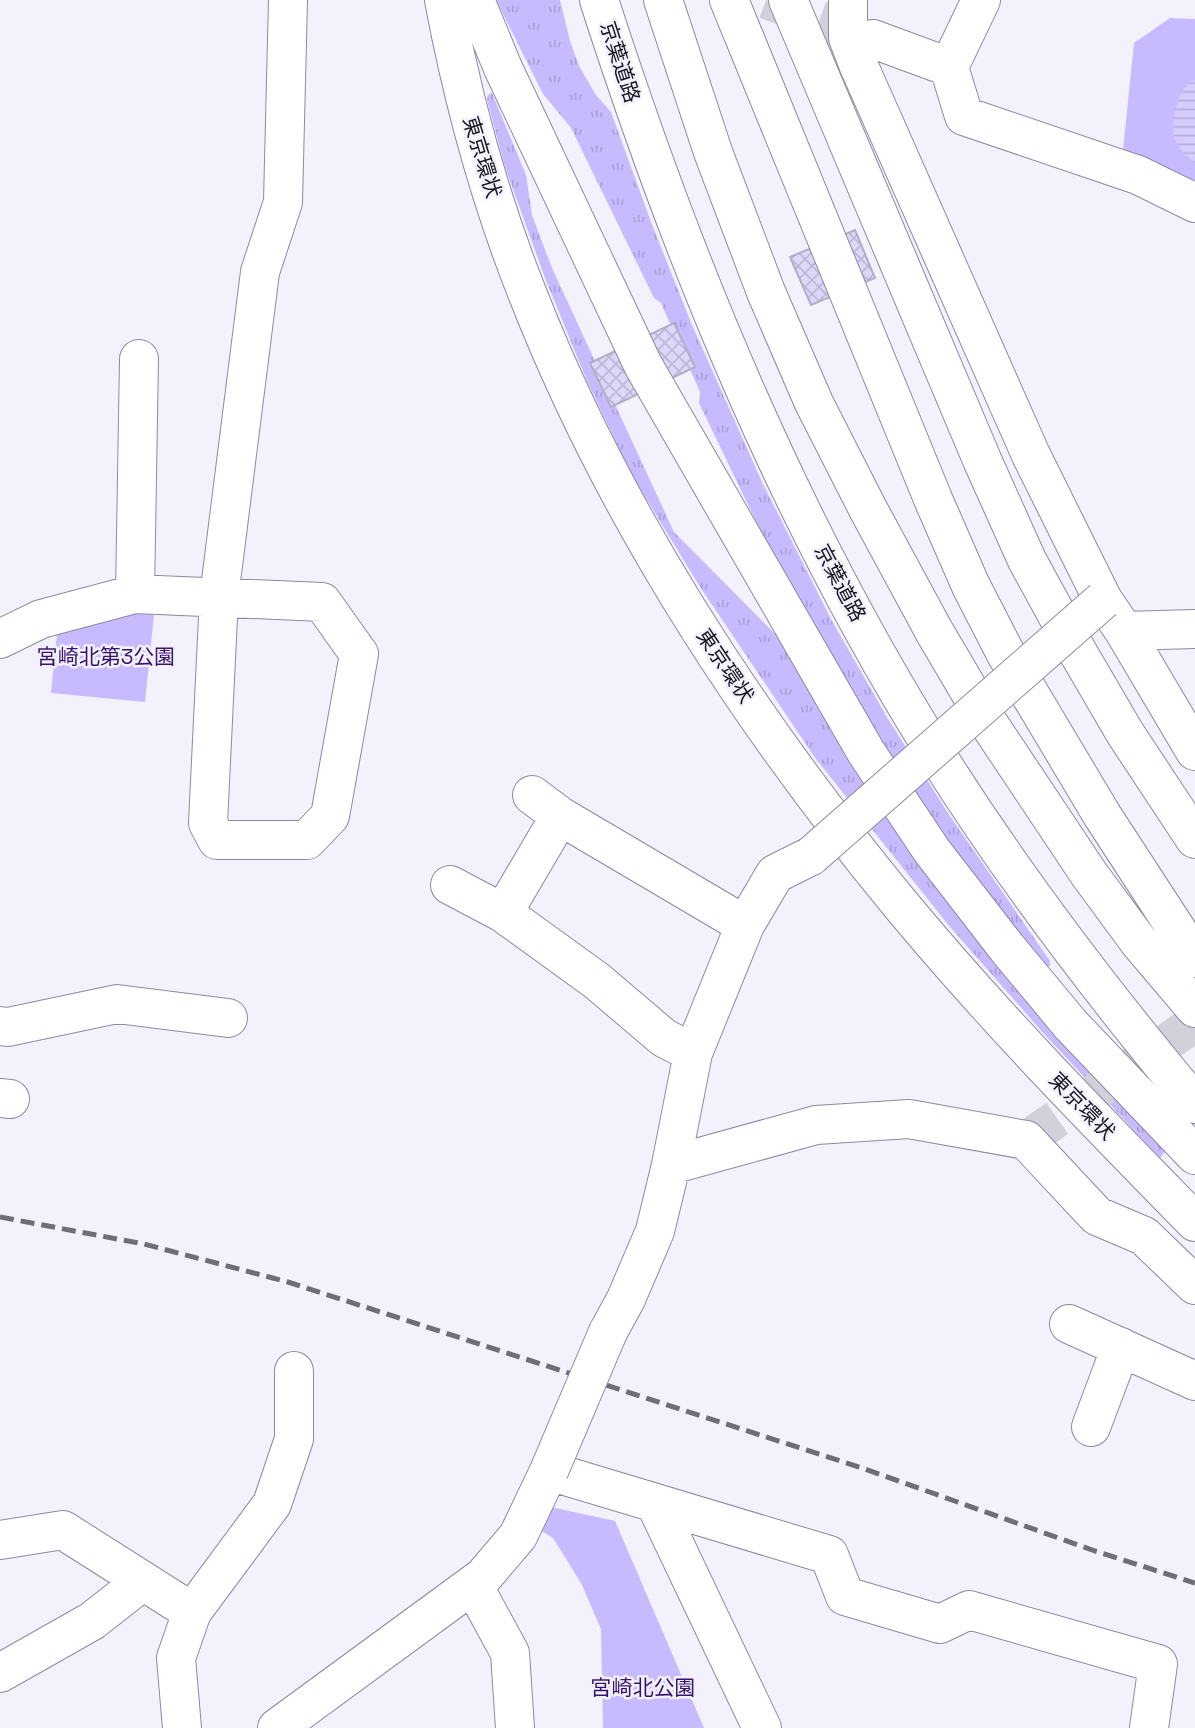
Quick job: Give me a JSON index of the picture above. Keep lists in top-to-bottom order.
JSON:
{
  "streets": {
    "main road": ["京葉道路", "東京環状"]
  },
  "parks": ["宮崎北第3公園", "宮崎北公園"]
}
